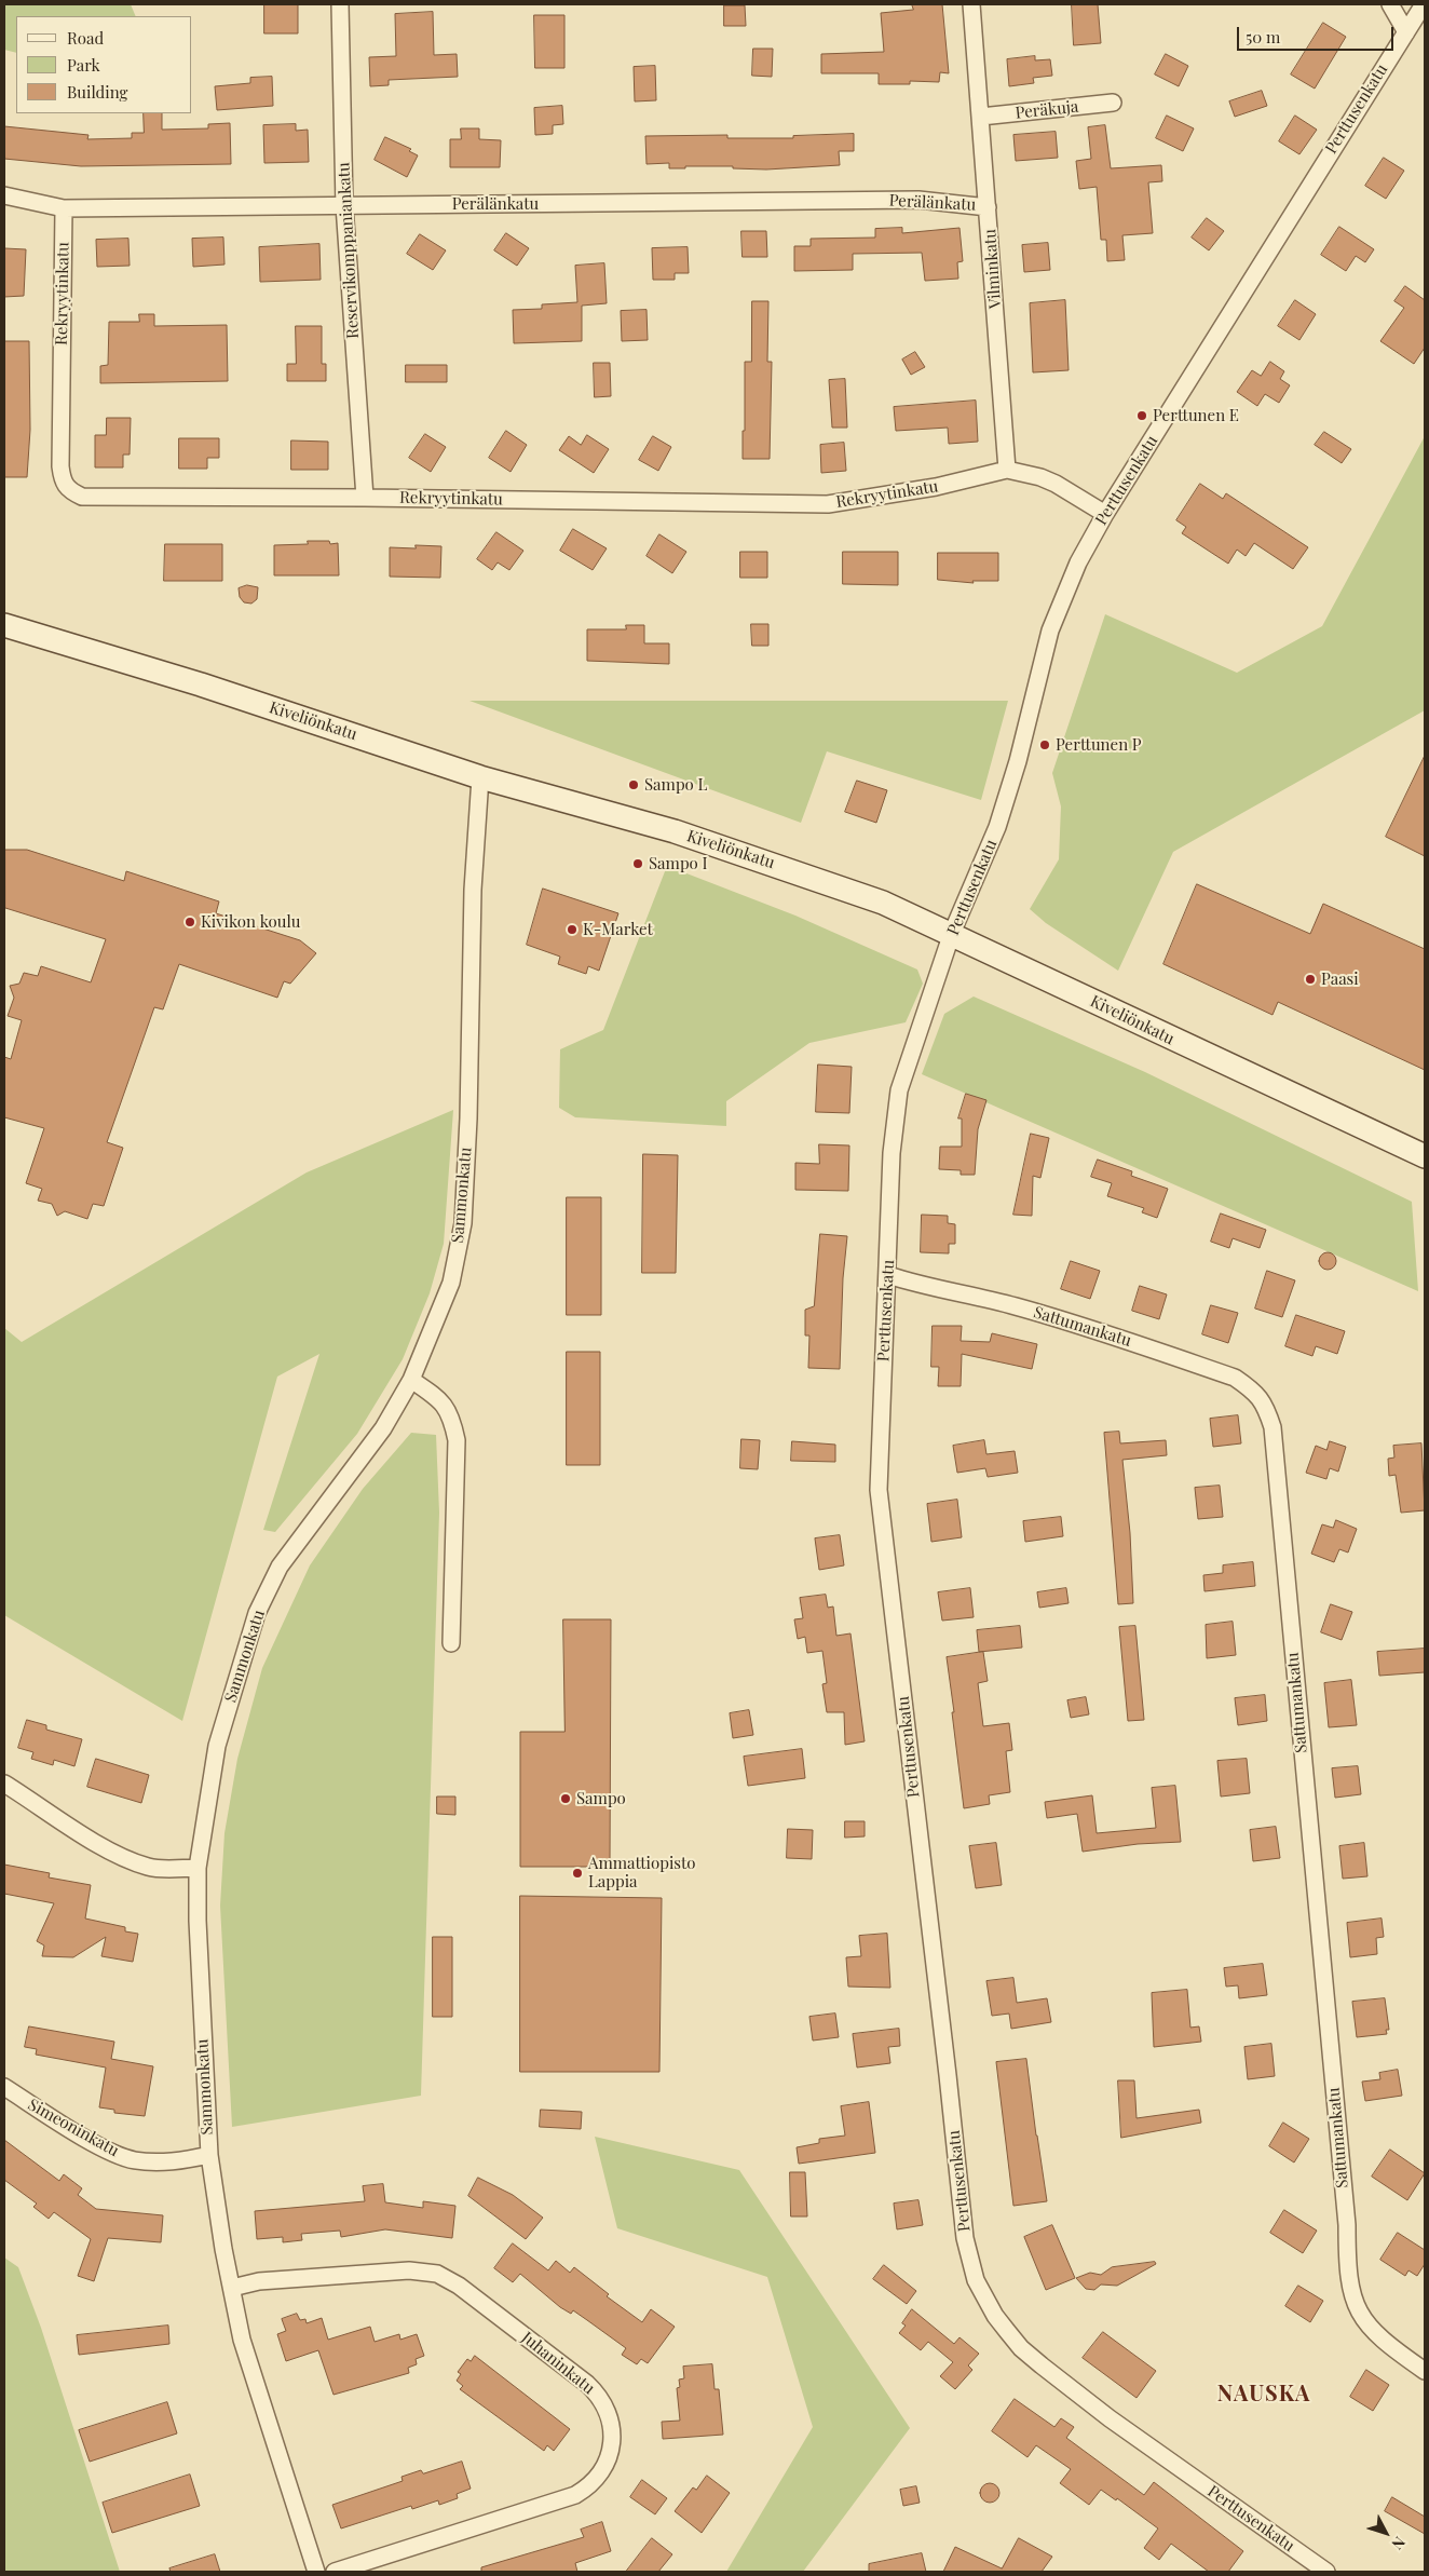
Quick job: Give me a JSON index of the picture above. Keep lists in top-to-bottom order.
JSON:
{
  "streets": {
    "main road": ["Kiveliönkatu"],
    "street": [
      "Perttusenkatu",
      "Peräkuja",
      "Perälänkatu",
      "Reservikomppaniankatu",
      "Vilminkatu",
      "Rekryytinkatu",
      "Sammonkatu",
      "Sattumankatu",
      "Simeoninkatu",
      "Juhaninkatu"
    ]
  },
  "crossings": [
    ["Perttusenkatu", "Rekryytinkatu"],
    ["Perttusenkatu", "Kiveliönkatu"],
    ["Perttusenkatu", "Sattumankatu"],
    ["Peräkuja", "Vilminkatu"],
    ["Perälänkatu", "Reservikomppaniankatu"],
    ["Perälänkatu", "Vilminkatu"],
    ["Perälänkatu", "Rekryytinkatu"],
    ["Reservikomppaniankatu", "Rekryytinkatu"],
    ["Vilminkatu", "Rekryytinkatu"],
    ["Kiveliönkatu", "Sammonkatu"],
    ["Sammonkatu", "Simeoninkatu"],
    ["Sammonkatu", "Juhaninkatu"]
  ],
  "districts": ["NAUSKA"],
  "places": [
    "Perttunen E",
    "Perttunen P",
    "Sampo L",
    "Sampo I",
    "Kivikon koulu",
    "K-Market",
    "Paasi",
    "Sampo",
    "Ammattiopisto Lappia"
  ],
  "legend": ["Road", "Park", "Building"],
  "scale_bar": "50 m",
  "north": "bottom right"
}
